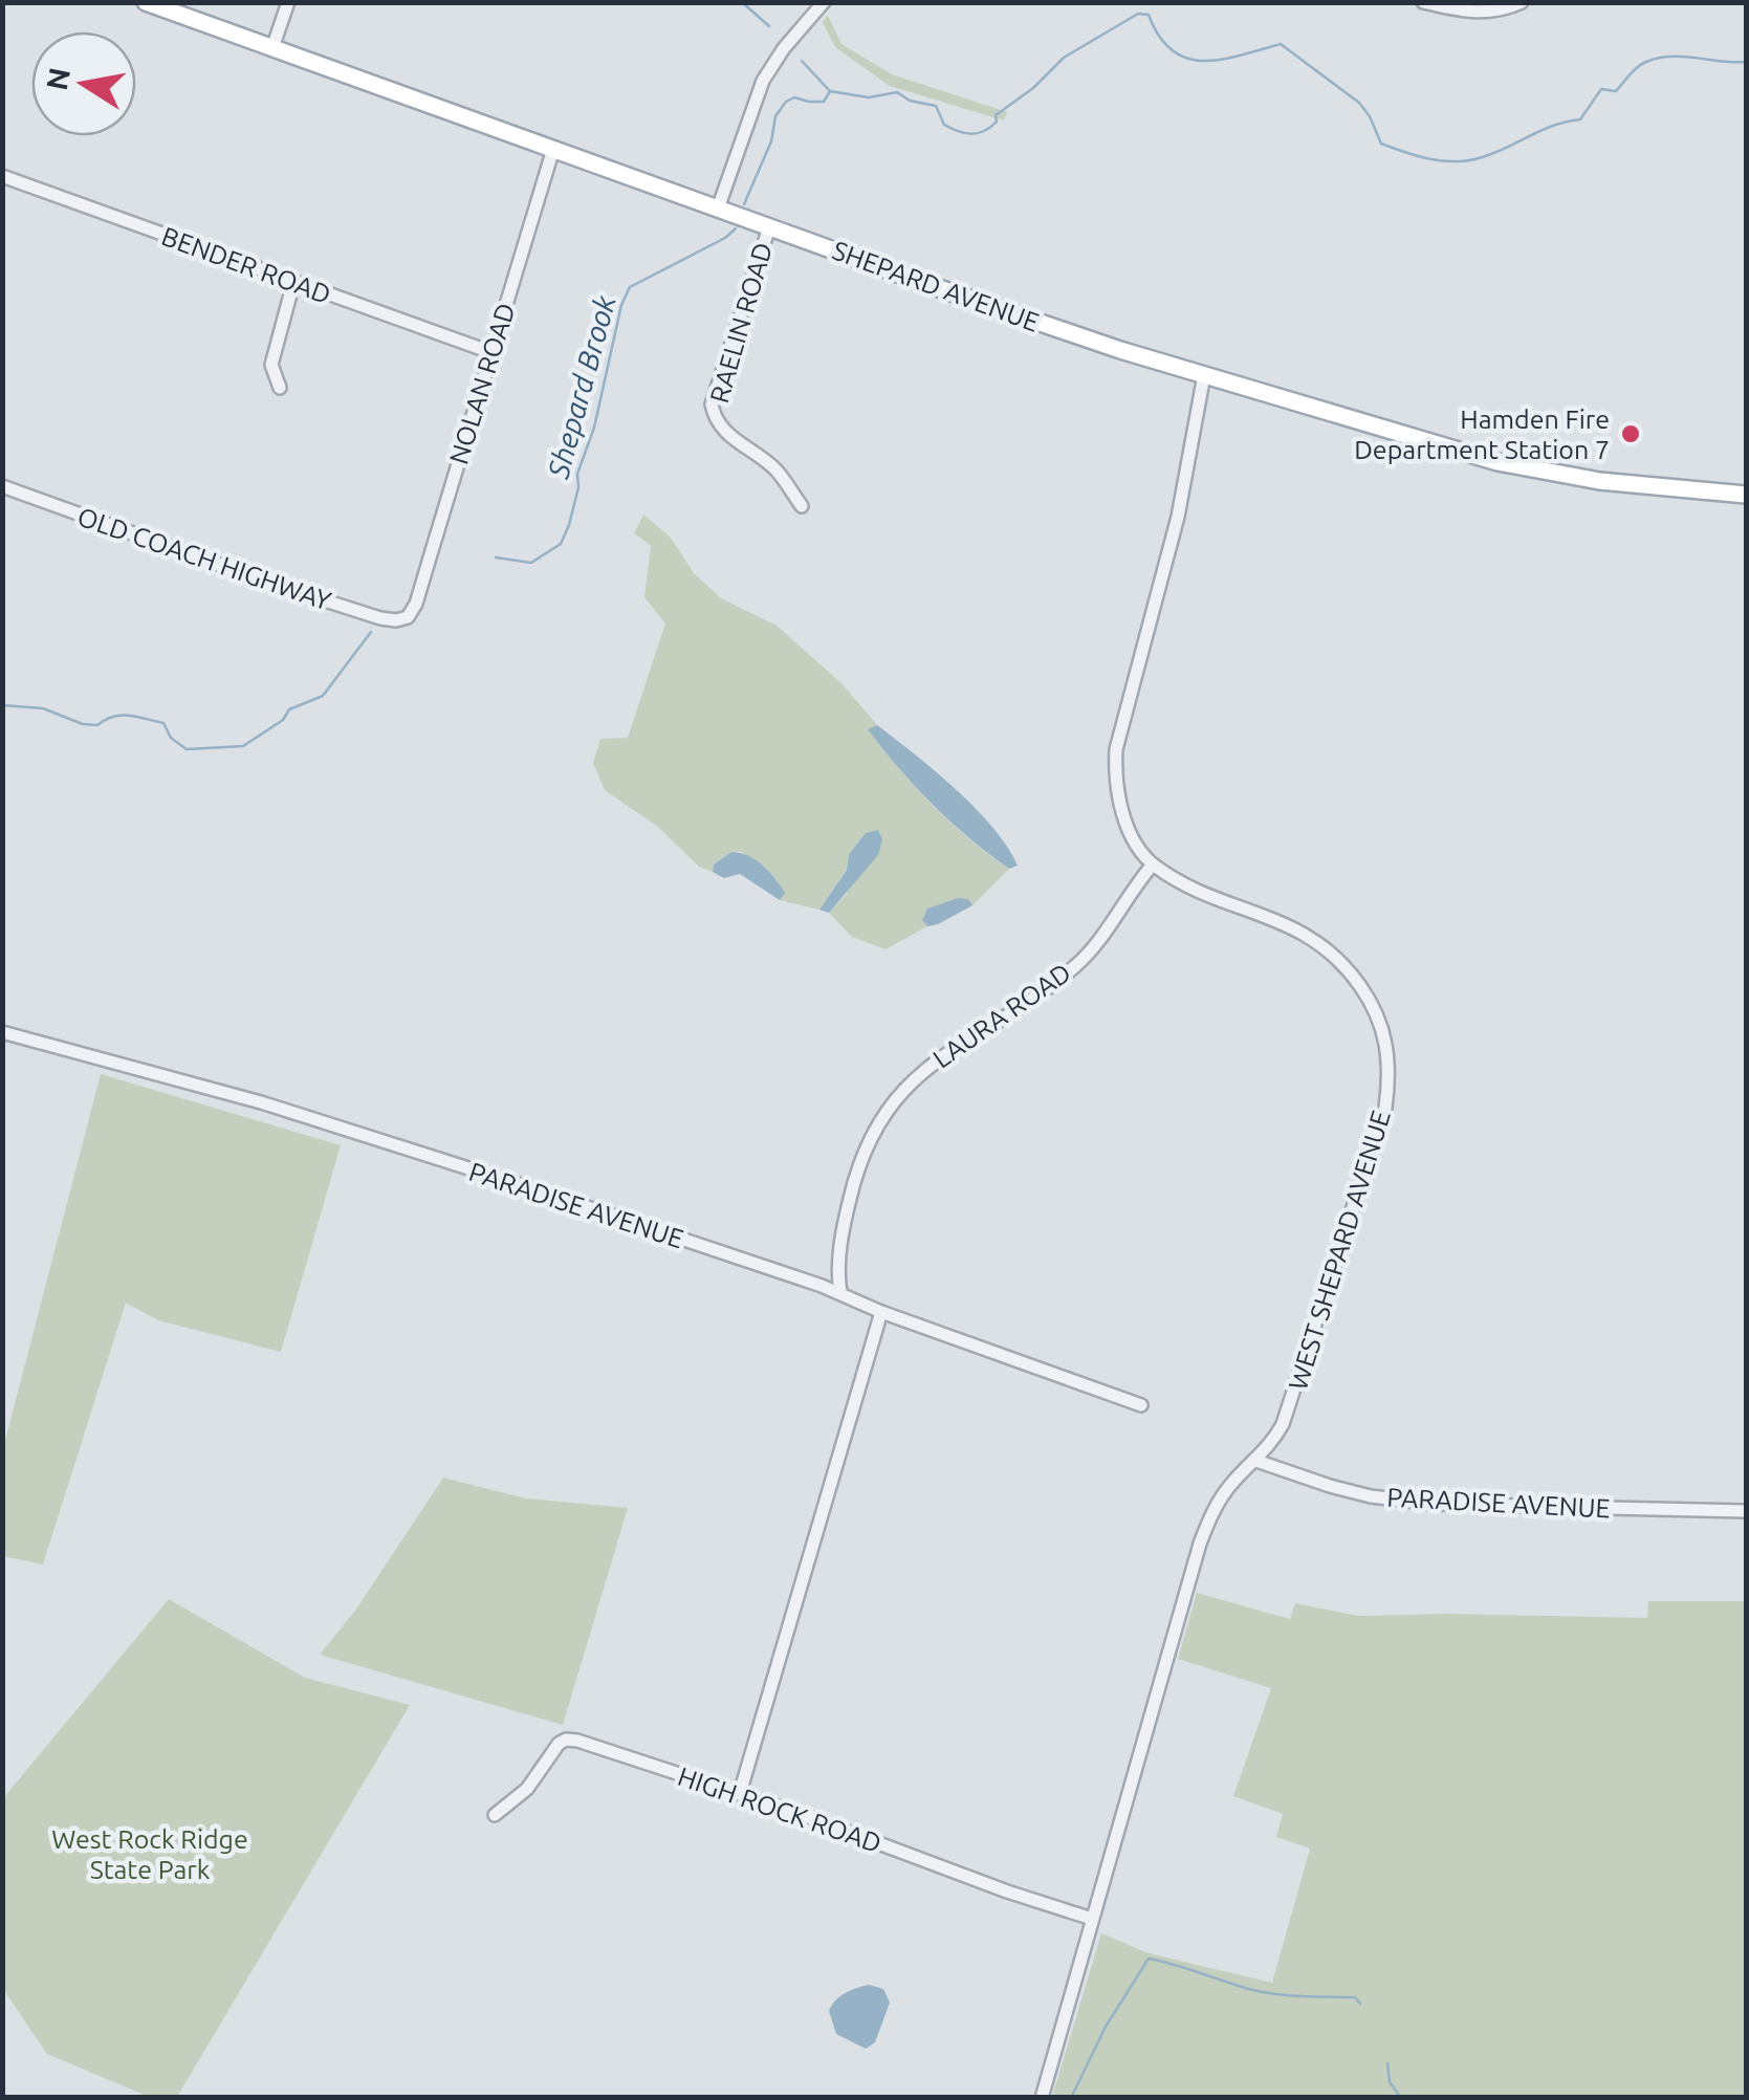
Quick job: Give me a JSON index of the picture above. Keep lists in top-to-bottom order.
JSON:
{
  "streets": {
    "main road": ["SHEPARD AVENUE"],
    "street": [
      "BENDER ROAD",
      "RAELIN ROAD",
      "NOLAN ROAD",
      "OLD COACH HIGHWAY",
      "LAURA ROAD",
      "PARADISE AVENUE",
      "WEST SHEPARD AVENUE",
      "HIGH ROCK ROAD"
    ]
  },
  "crossings": [
    ["BENDER ROAD", "NOLAN ROAD"],
    ["SHEPARD AVENUE", "RAELIN ROAD"],
    ["SHEPARD AVENUE", "NOLAN ROAD"],
    ["NOLAN ROAD", "OLD COACH HIGHWAY"],
    ["LAURA ROAD", "PARADISE AVENUE"],
    ["LAURA ROAD", "WEST SHEPARD AVENUE"],
    ["PARADISE AVENUE", "WEST SHEPARD AVENUE"],
    ["WEST SHEPARD AVENUE", "HIGH ROCK ROAD"]
  ],
  "water": ["Shepard Brook"],
  "parks": ["West Rock Ridge State Park"],
  "places": ["Hamden Fire Department Station 7"],
  "north": "left"
}
